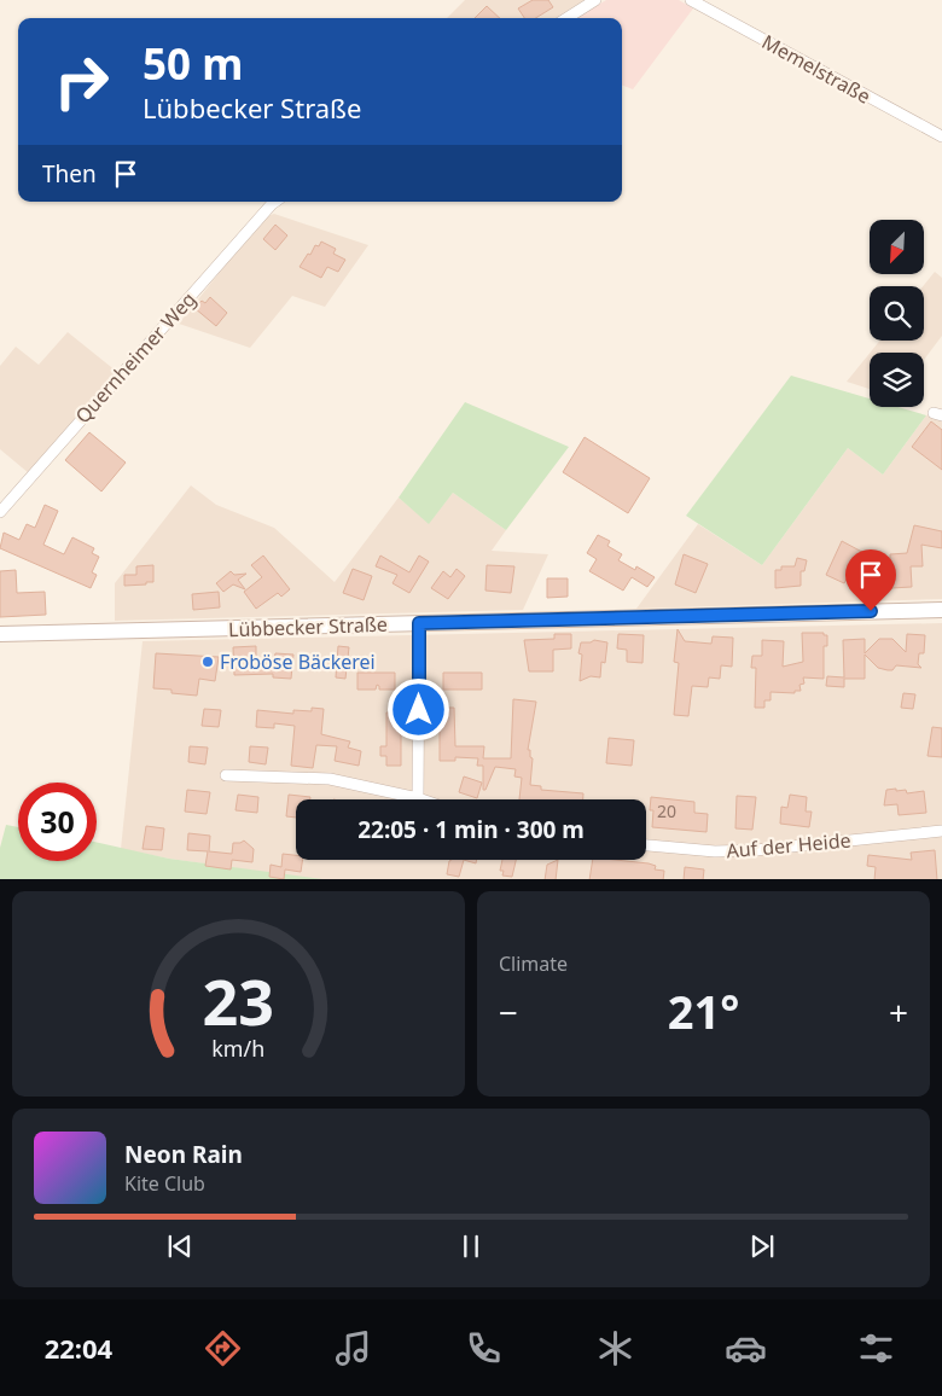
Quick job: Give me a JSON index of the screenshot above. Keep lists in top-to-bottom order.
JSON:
{
  "streets": {
    "main road": ["Lübbecker Straße"],
    "street": ["Memelstraße", "Quernheimer Weg", "Auf der Heide"]
  },
  "places": ["Froböse Bäckerei"],
  "house_numbers": ["20"],
  "north": "bottom left",
  "page": {
    "turn": ["50 m", "Lübbecker Straße"],
    "then": "Then",
    "limit": "30",
    "trip": "22:05 · 1 min · 300 m",
    "tile": "Climate",
    "heat": ["−", "21°", "+"],
    "song": ["Neon Rain", "Kite Club"],
    "tabs": "22:04",
    "gauge": ["23", "km/h"]
  }
}
